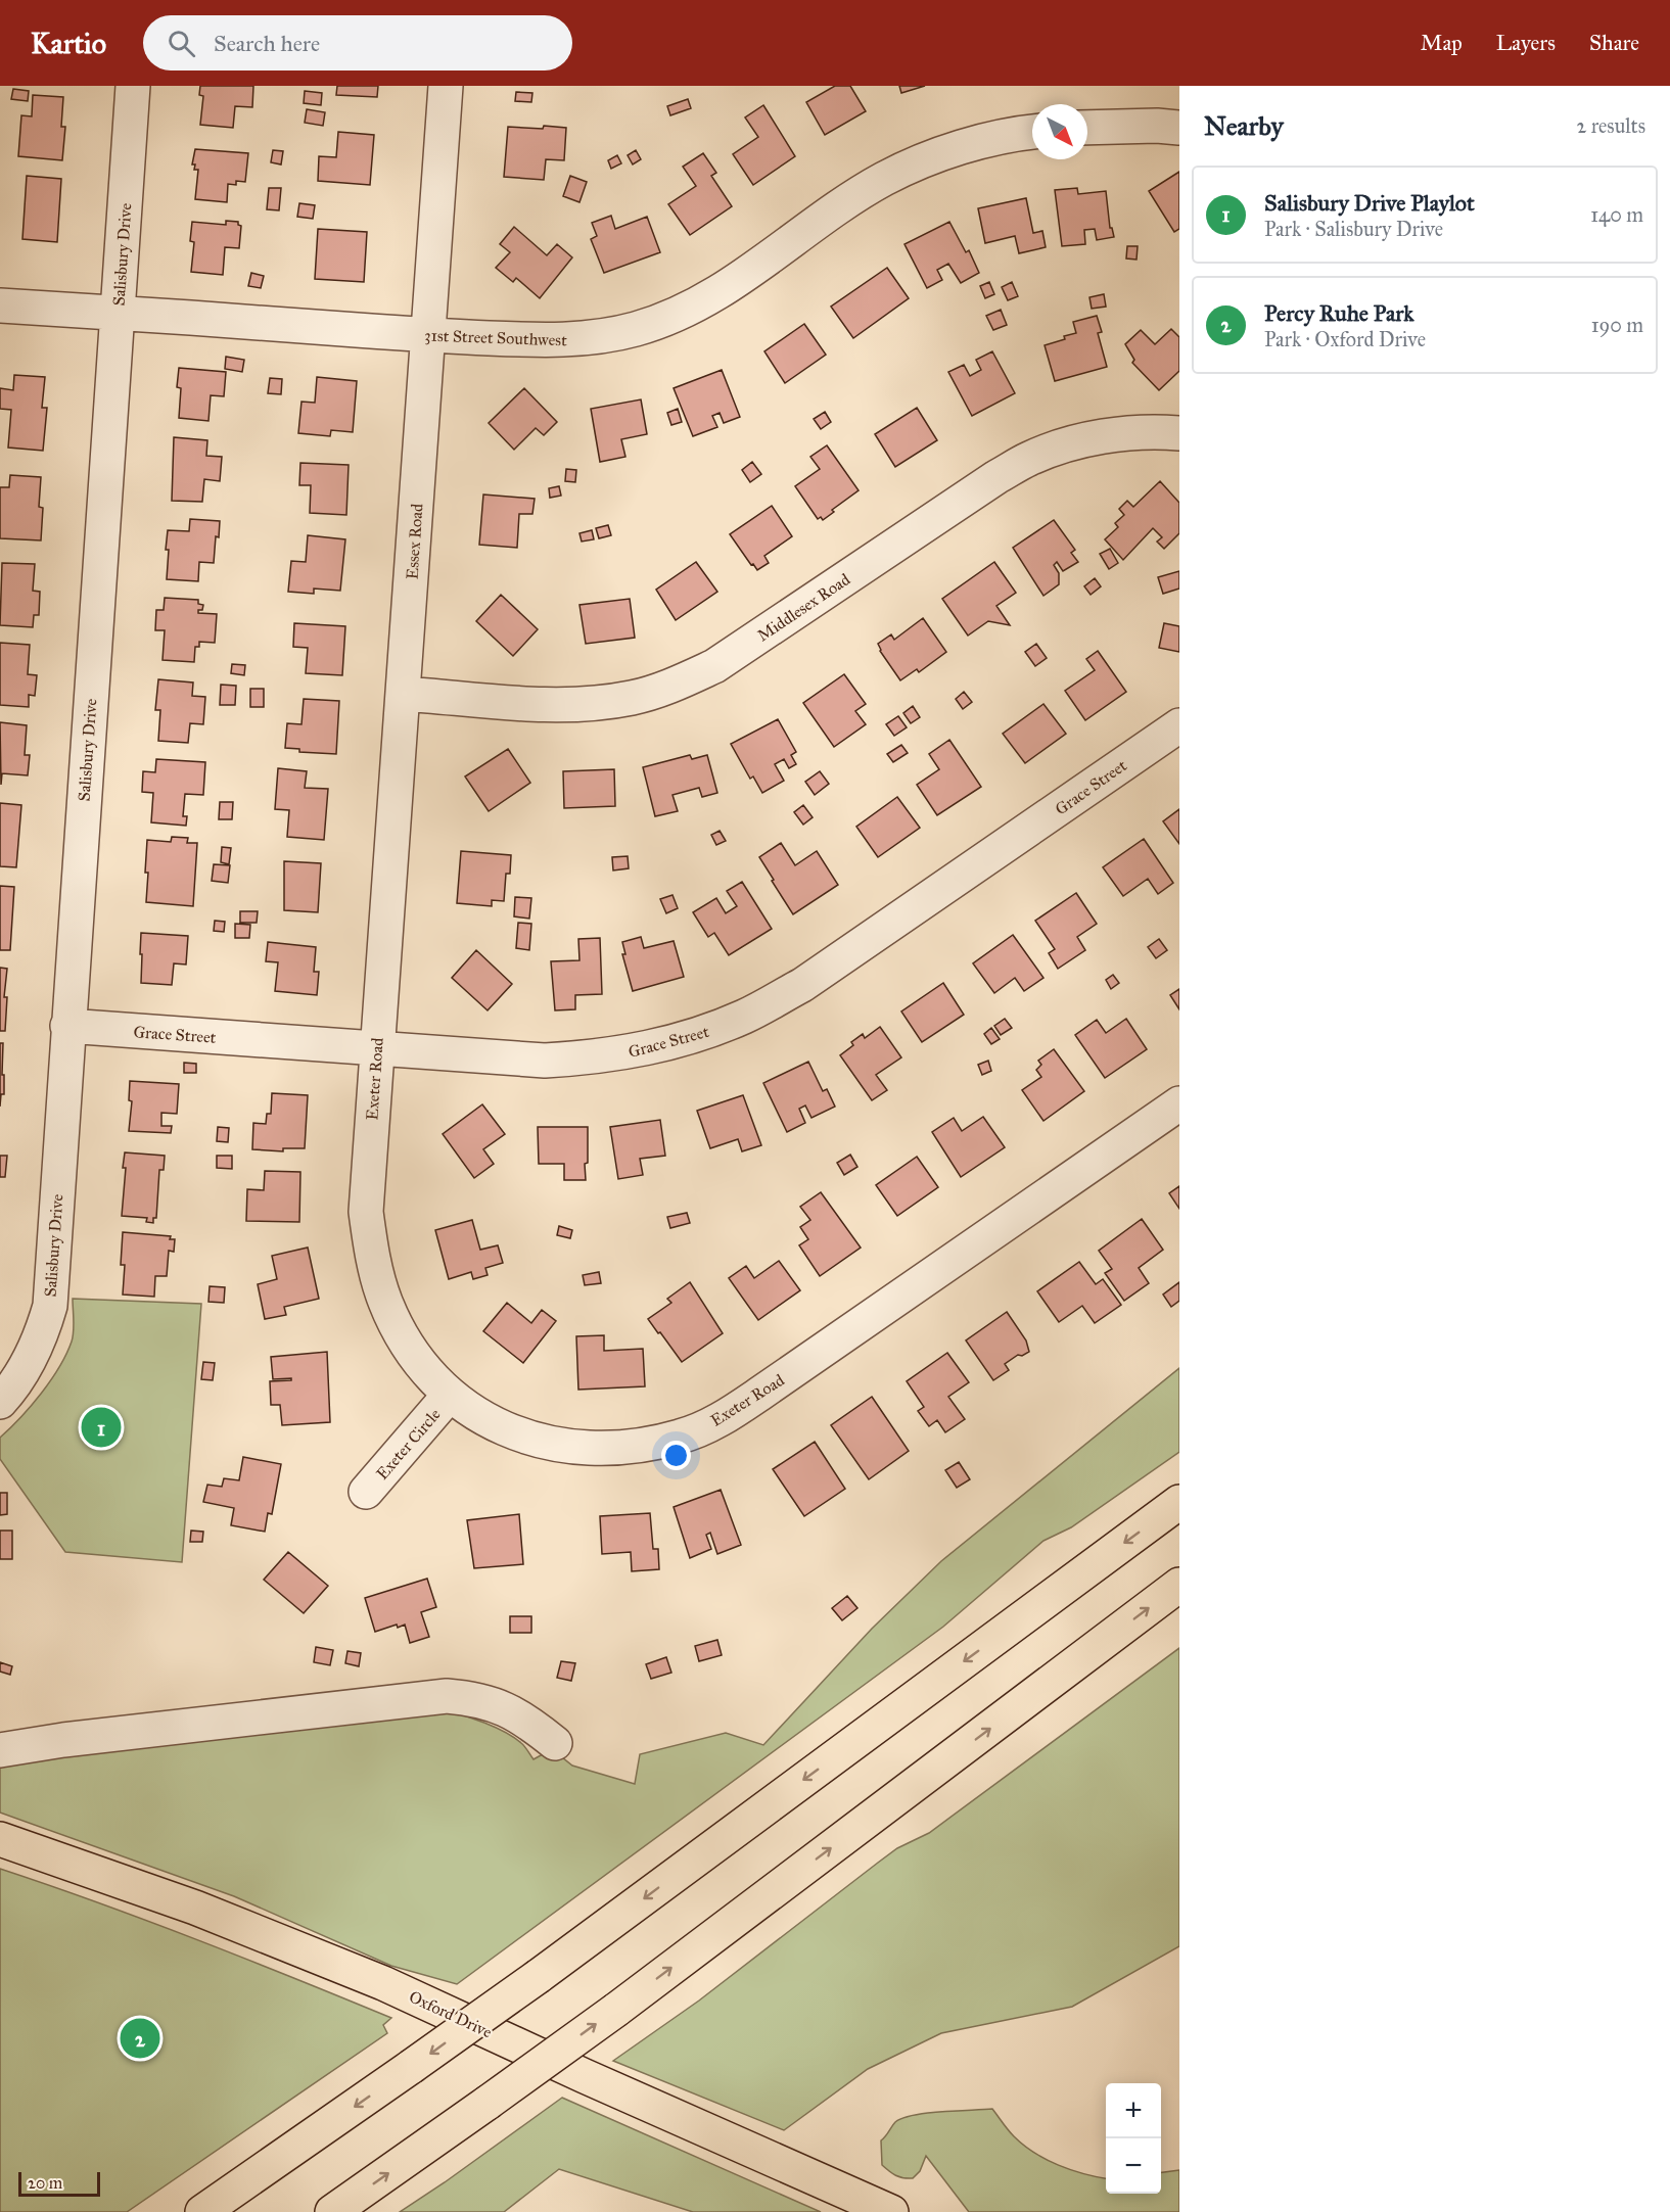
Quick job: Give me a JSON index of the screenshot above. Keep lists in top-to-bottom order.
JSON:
{
  "streets": {
    "main road": ["Oxford Drive"],
    "street": [
      "Salisbury Drive",
      "31st Street Southwest",
      "Essex Road",
      "Middlesex Road",
      "Grace Street",
      "Exeter Road",
      "Exeter Circle"
    ]
  },
  "crossings": [
    ["Salisbury Drive", "31st Street Southwest"],
    ["Salisbury Drive", "Grace Street"],
    ["31st Street Southwest", "Essex Road"],
    ["Essex Road", "Middlesex Road"],
    ["Essex Road", "Exeter Road"],
    ["Grace Street", "Exeter Road"],
    ["Exeter Road", "Exeter Circle"]
  ],
  "scale_bar": "20 m",
  "north": "bottom right",
  "page": {
    "header": "Kartio",
    "search": "Search here",
    "nav": ["Map", "Layers", "Share"],
    "heading": ["Nearby", "2 results"],
    "list": [
      {
        "mark": "1",
        "name": "Salisbury Drive Playlot",
        "note": "Park · Salisbury Drive",
        "value": "140 m"
      },
      {
        "mark": "2",
        "name": "Percy Ruhe Park",
        "note": "Park · Oxford Drive",
        "value": "190 m"
      }
    ],
    "pins": ["1", "2"],
    "map_buttons": ["+", "−"],
    "scale": "20 m"
  }
}
